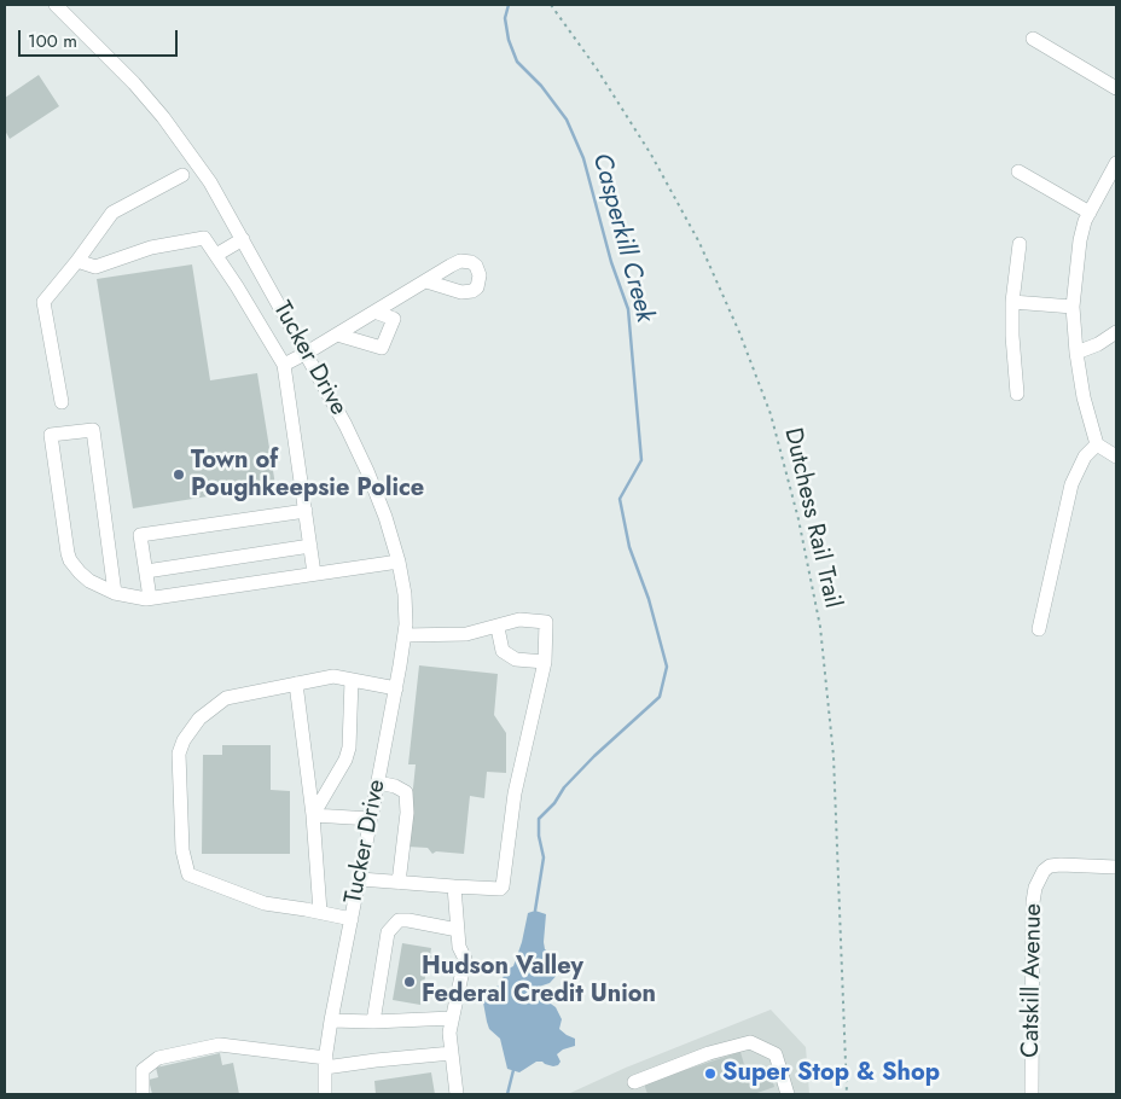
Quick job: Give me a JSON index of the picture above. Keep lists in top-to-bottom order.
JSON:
{
  "streets": {
    "street": ["Tucker Drive", "Catskill Avenue"],
    "path": ["Dutchess Rail Trail"]
  },
  "water": ["Casperkill Creek"],
  "places": ["Town of Poughkeepsie Police", "Hudson Valley Federal Credit Union", "Super Stop & Shop"],
  "scale_bar": "100 m"
}
